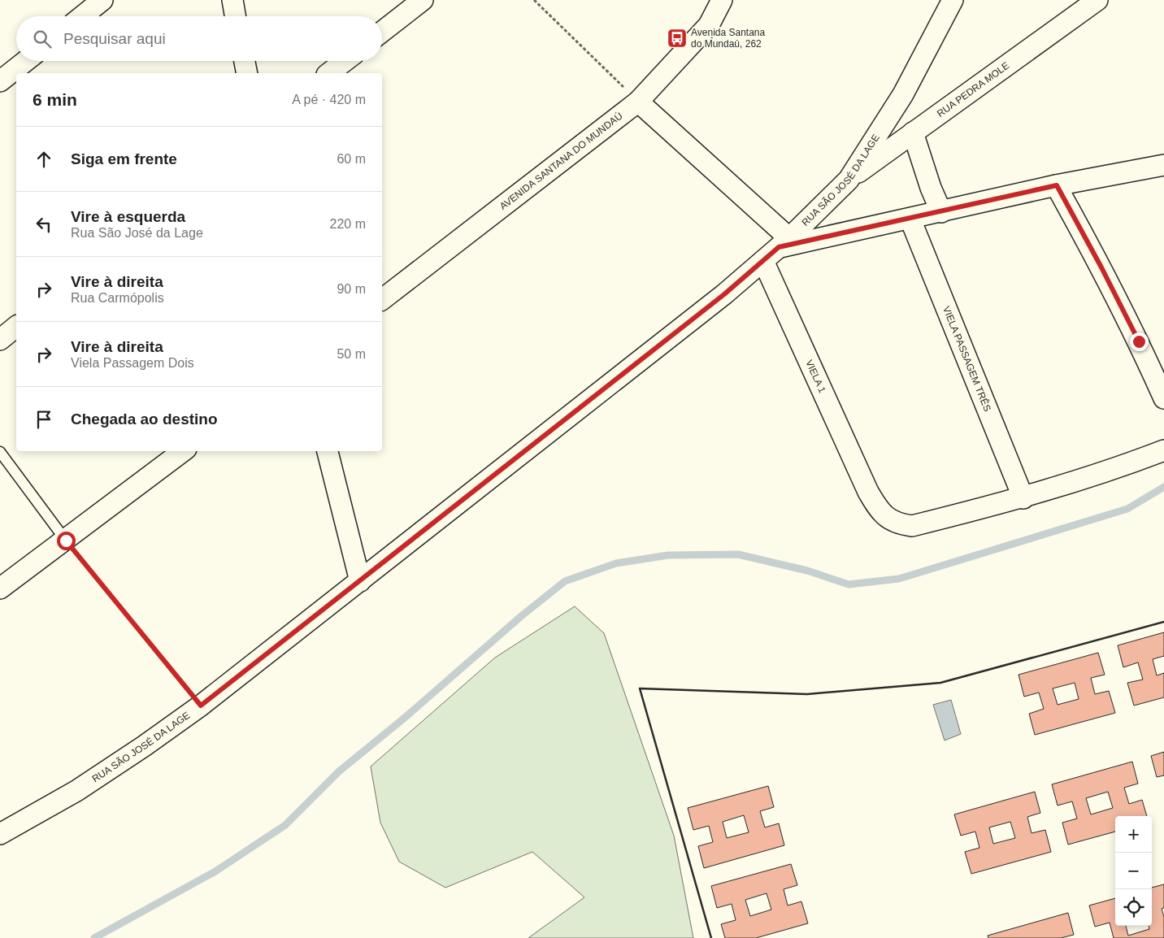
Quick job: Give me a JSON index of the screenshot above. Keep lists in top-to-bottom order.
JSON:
{
  "streets": {
    "street": [
      "RUA PEDRA MOLE",
      "AVENIDA SANTANA DO MUNDAÚ",
      "RUA SÃO JOSÉ DA LAGE",
      "VIELA PASSAGEM TRÊS",
      "VIELA 1"
    ]
  },
  "crossings": [
    ["RUA PEDRA MOLE", "RUA SÃO JOSÉ DA LAGE"],
    ["RUA SÃO JOSÉ DA LAGE", "VIELA 1"],
    ["VIELA PASSAGEM TRÊS", "VIELA 1"]
  ],
  "places": {
    "bus stop": ["Avenida Santana do Mundaú, 262"]
  },
  "page": {
    "search": "Pesquisar aqui",
    "heading": ["6 min", "A pé · 420 m"],
    "list": [
      ["Siga em frente", "60 m"],
      ["Vire à esquerda", "Rua São José da Lage", "220 m"],
      ["Vire à direita", "Rua Carmópolis", "90 m"],
      ["Vire à direita", "Viela Passagem Dois", "50 m"],
      "Chegada ao destino"
    ],
    "map_buttons": ["+", "−"]
  }
}
